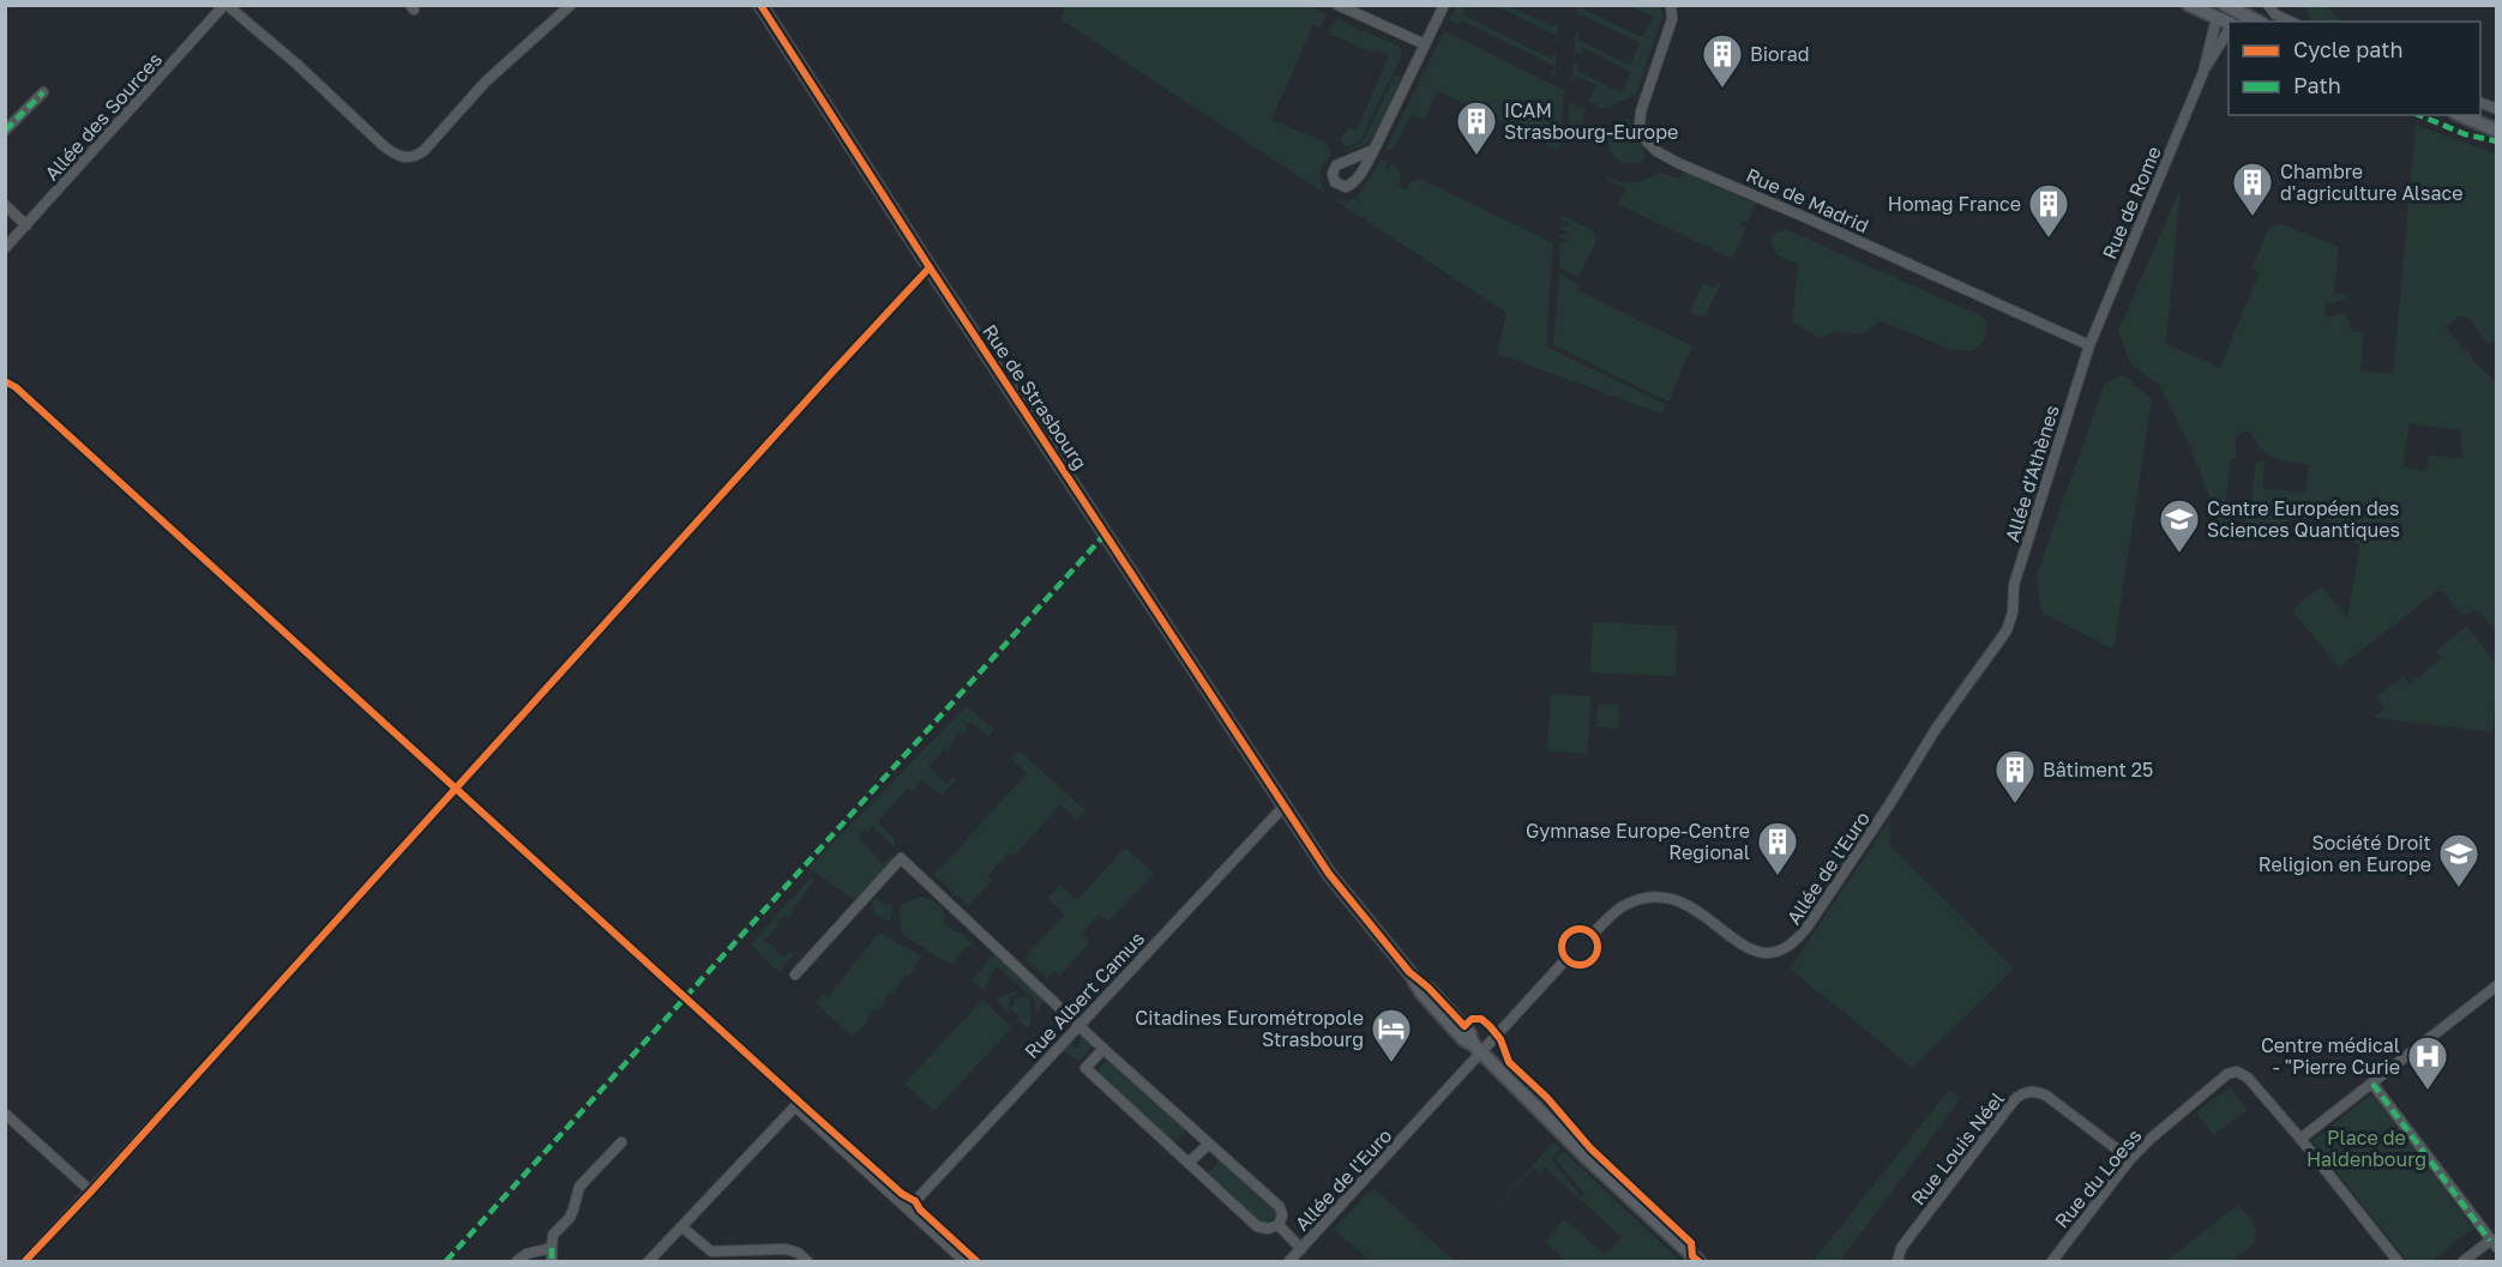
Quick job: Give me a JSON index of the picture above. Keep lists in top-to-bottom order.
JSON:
{
  "streets": {
    "main road": ["Rue de Strasbourg"],
    "street": [
      "Allée des Sources",
      "Rue de Madrid",
      "Rue de Rome",
      "Allée d'Athènes",
      "Allée de l'Euro",
      "Rue Albert Camus",
      "Rue Louis Néel",
      "Rue du Loess"
    ]
  },
  "crossings": [
    ["Rue de Madrid", "Rue de Rome"],
    ["Rue de Madrid", "Allée d'Athènes"],
    ["Rue de Rome", "Allée d'Athènes"],
    ["Rue de Strasbourg", "Allée de l'Euro"],
    ["Rue de Strasbourg", "Rue Albert Camus"],
    ["Allée d'Athènes", "Allée de l'Euro"],
    ["Rue Louis Néel", "Rue du Loess"]
  ],
  "parks": ["Place de Haldenbourg"],
  "places": {
    "building": [
      "Biorad",
      "ICAM Strasbourg-Europe",
      "Chambre d'agriculture Alsace",
      "Homag France",
      "Bâtiment 25",
      "Gymnase Europe-Centre Regional"
    ],
    "school or university": ["Centre Européen des Sciences Quantiques", "Société Droit Religion en Europe"],
    "hotel": ["Citadines Eurométropole Strasbourg"],
    "hospital": ["Centre médical - \"Pierre Curie"]
  },
  "legend": ["Cycle path", "Path"]
}
